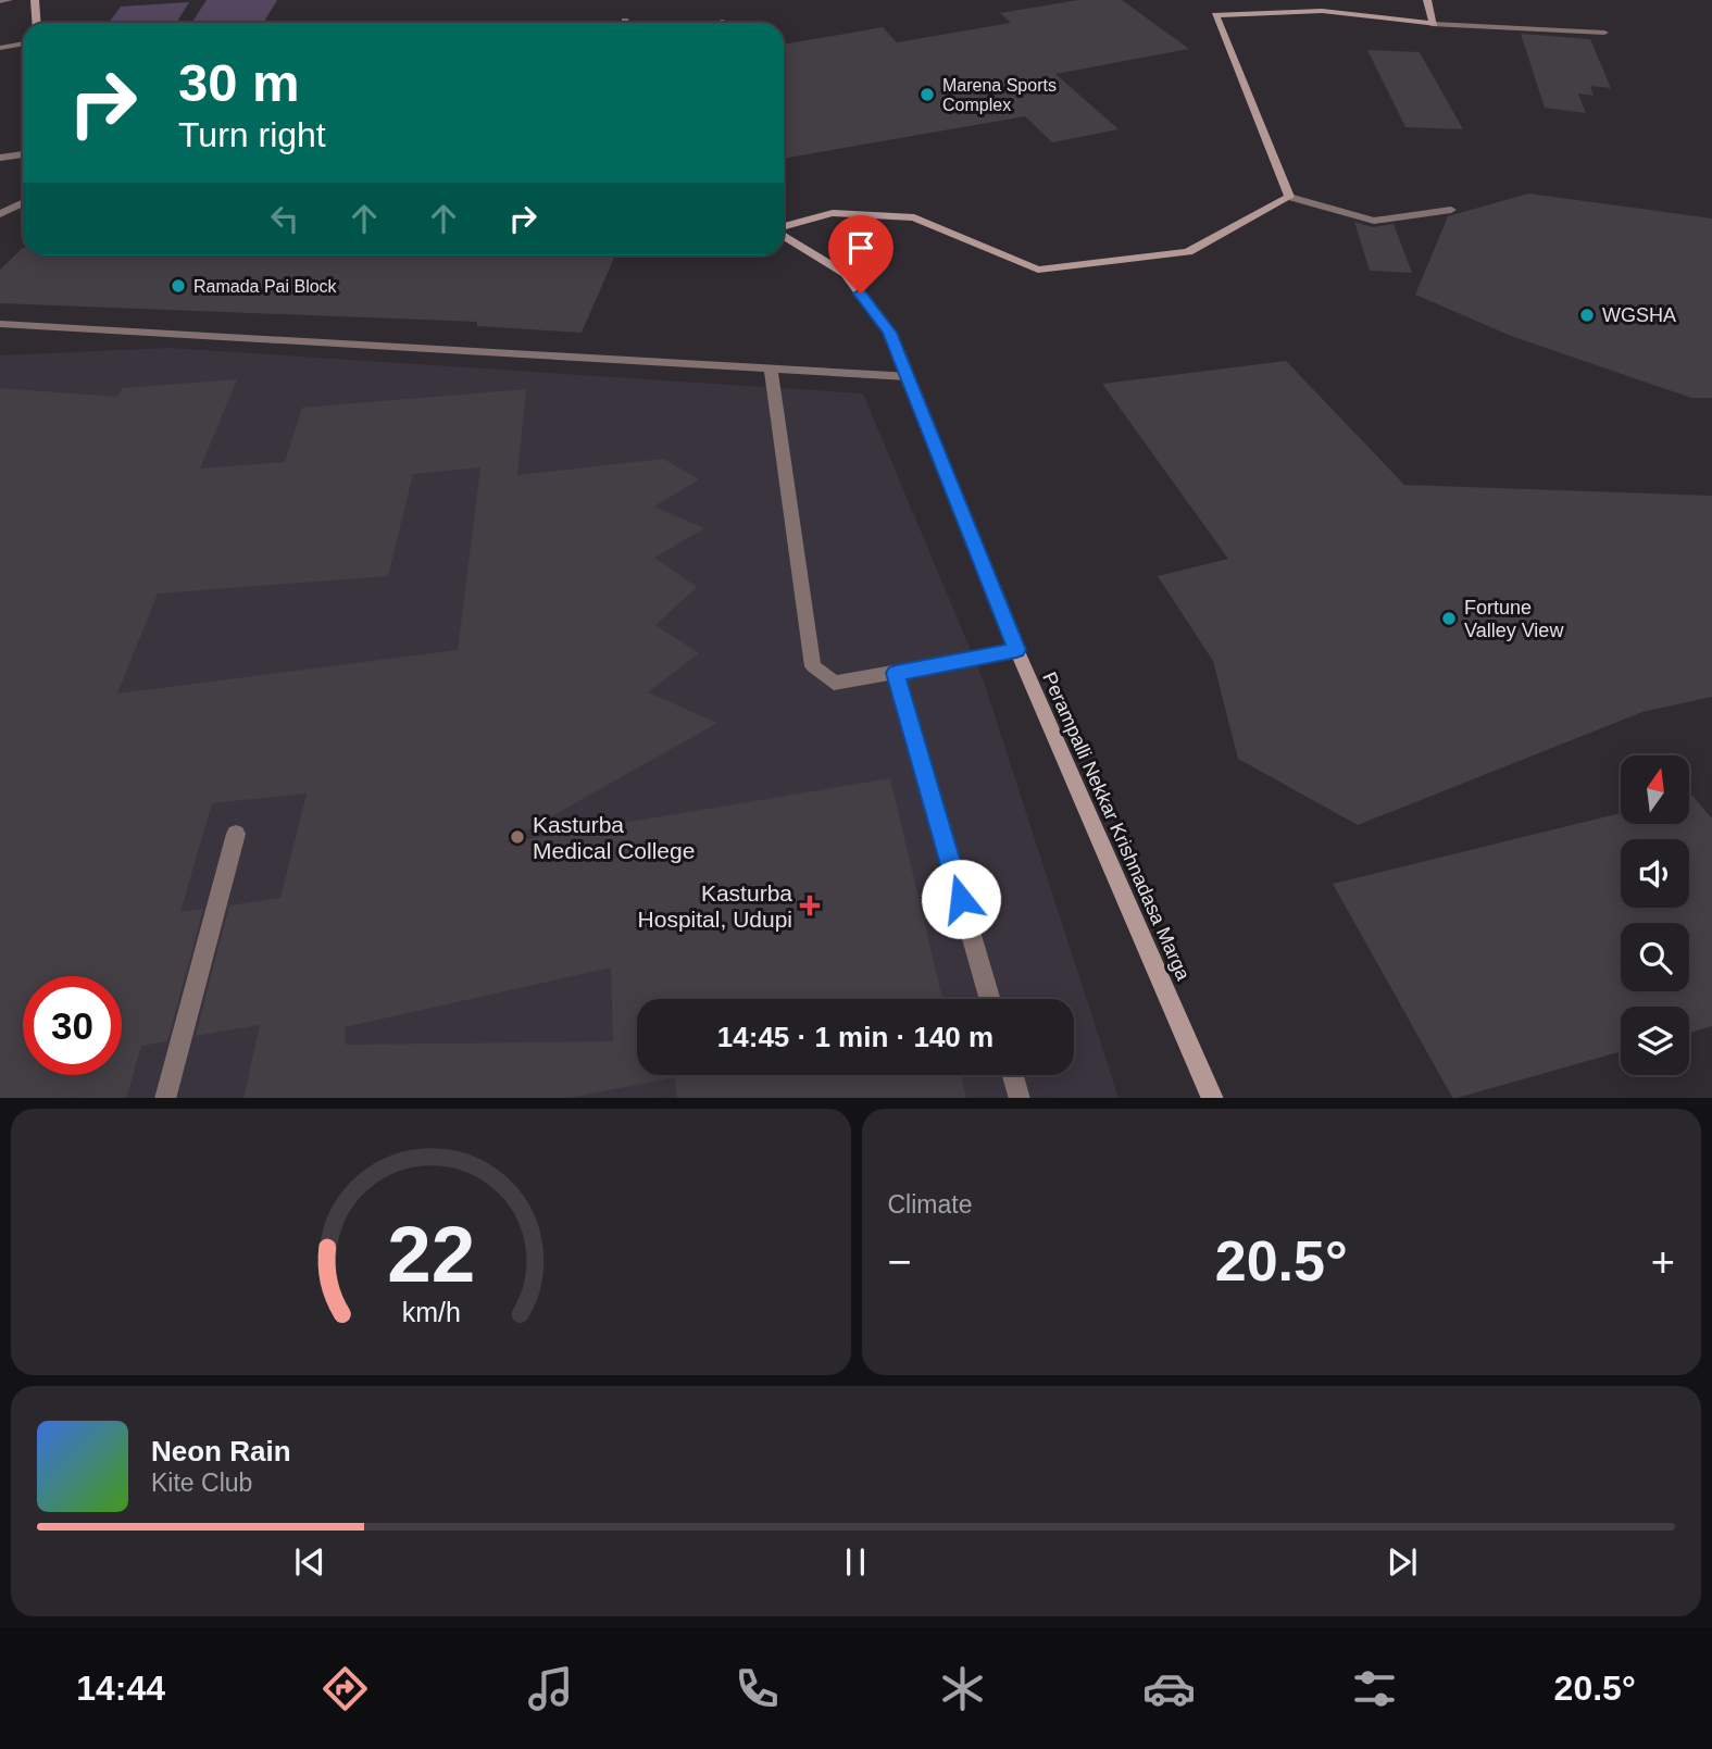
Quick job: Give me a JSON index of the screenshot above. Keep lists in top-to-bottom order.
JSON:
{
  "streets": {
    "street": ["Perampalli Nekkar Krishnadasa Marga"]
  },
  "places": {
    "other": [
      "Marena Sports Complex",
      "Ramada Pai Block",
      "WGSHA",
      "Fortune Valley View",
      "Kasturba Medical College"
    ],
    "health": ["Kasturba Hospital, Udupi"]
  },
  "north": "top",
  "page": {
    "turn": ["30 m", "Turn right"],
    "limit": "30",
    "trip": "14:45 · 1 min · 140 m",
    "tile": "Climate",
    "heat": ["−", "20.5°", "+"],
    "song": ["Neon Rain", "Kite Club"],
    "tabs": ["14:44", "20.5°"],
    "gauge": ["22", "km/h"]
  }
}
